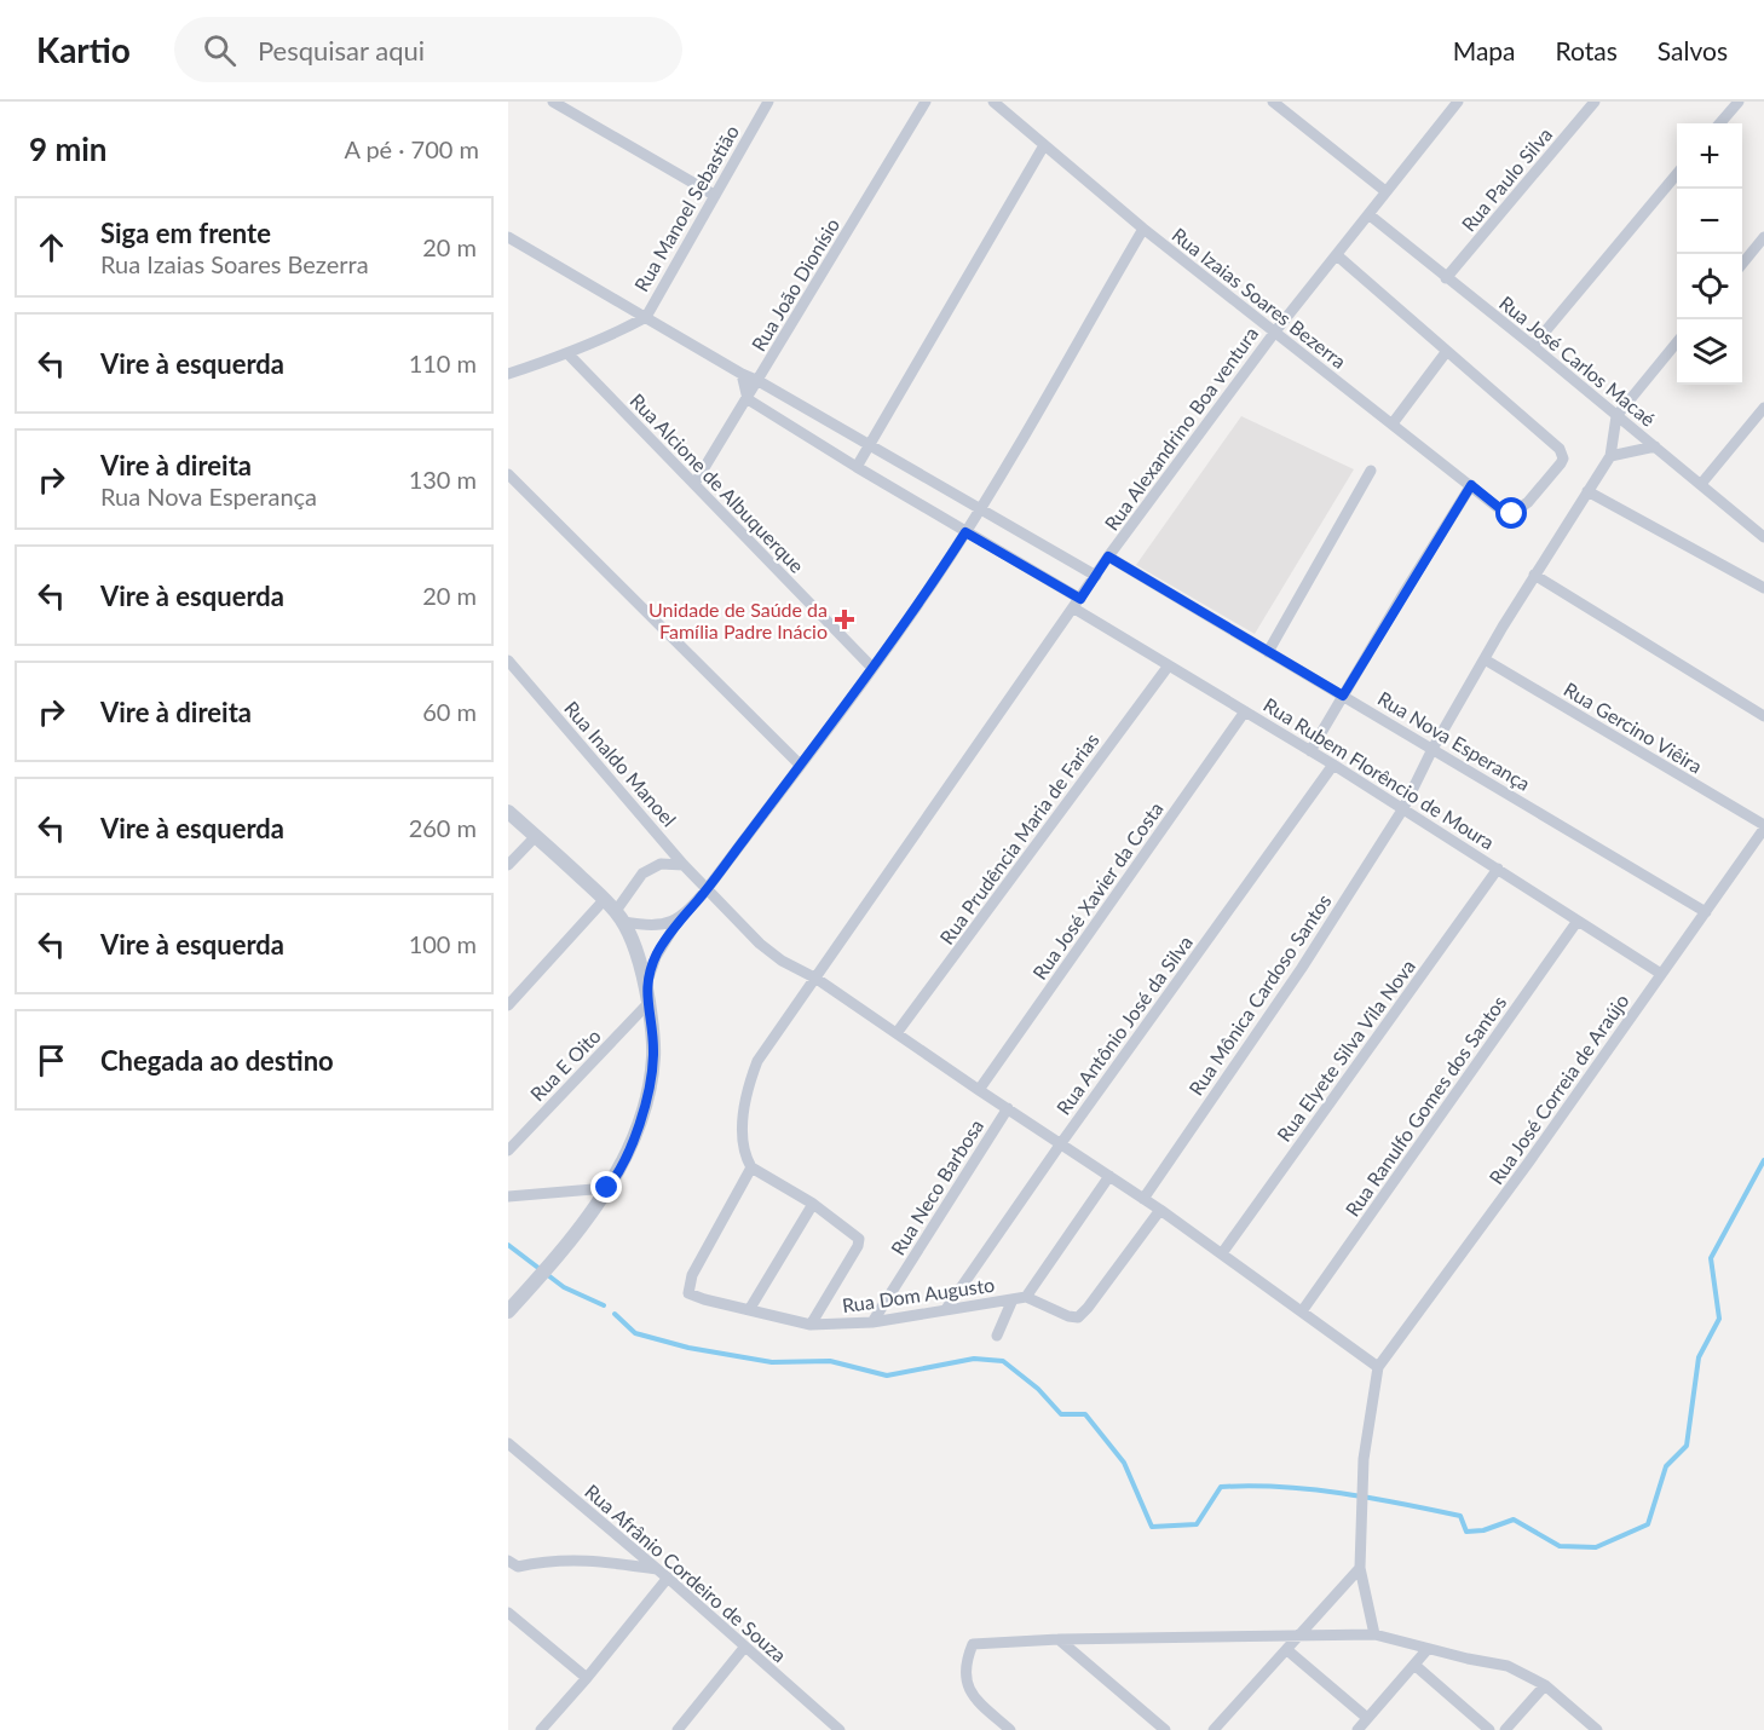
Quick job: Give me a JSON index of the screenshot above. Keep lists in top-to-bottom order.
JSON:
{
  "streets": {
    "street": [
      "Rua Paulo Silva",
      "Rua Manoel Sebastião",
      "Rua João Dionísio",
      "Rua Izaias Soares Bezerra",
      "Rua José Carlos Macaé",
      "Rua Alexandrino Boa ventura",
      "Rua Alcione de Albuquerque",
      "Rua Gercino Viêira",
      "Rua Nova Esperança",
      "Rua Inaldo Manoel",
      "Rua Rubem Florêncio de Moura",
      "Rua Prudência Maria de Farias",
      "Rua José Xavier da Costa",
      "Rua Mônica Cardoso Santos",
      "Rua Antônio José da Silva",
      "Rua Elyete Silva Vila Nova",
      "Rua E Oito",
      "Rua José Correia de Araújo",
      "Rua Ranulfo Gomes dos Santos",
      "Rua Neco Barbosa",
      "Rua Dom Augusto",
      "Rua Afrânio Cordeiro de Souza"
    ]
  },
  "crossings": [
    ["Rua Paulo Silva", "Rua José Carlos Macaé"],
    ["Rua Manoel Sebastião", "Rua Alcione de Albuquerque"],
    ["Rua João Dionísio", "Rua Alcione de Albuquerque"],
    ["Rua João Dionísio", "Rua Rubem Florêncio de Moura"],
    ["Rua Izaias Soares Bezerra", "Rua Alexandrino Boa ventura"],
    ["Rua José Carlos Macaé", "Rua Alexandrino Boa ventura"],
    ["Rua Alexandrino Boa ventura", "Rua Nova Esperança"],
    ["Rua Alexandrino Boa ventura", "Rua Inaldo Manoel"],
    ["Rua Alexandrino Boa ventura", "Rua Rubem Florêncio de Moura"],
    ["Rua Alexandrino Boa ventura", "Rua Dom Augusto"],
    ["Rua Gercino Viêira", "Rua Mônica Cardoso Santos"],
    ["Rua Gercino Viêira", "Rua José Correia de Araújo"],
    ["Rua Nova Esperança", "Rua Mônica Cardoso Santos"],
    ["Rua Nova Esperança", "Rua José Correia de Araújo"],
    ["Rua Inaldo Manoel", "Rua Prudência Maria de Farias"],
    ["Rua Inaldo Manoel", "Rua José Xavier da Costa"],
    ["Rua Inaldo Manoel", "Rua Mônica Cardoso Santos"],
    ["Rua Inaldo Manoel", "Rua Antônio José da Silva"],
    ["Rua Inaldo Manoel", "Rua Elyete Silva Vila Nova"],
    ["Rua Inaldo Manoel", "Rua José Correia de Araújo"],
    ["Rua Inaldo Manoel", "Rua Ranulfo Gomes dos Santos"],
    ["Rua Inaldo Manoel", "Rua Neco Barbosa"],
    ["Rua Inaldo Manoel", "Rua Dom Augusto"],
    ["Rua Rubem Florêncio de Moura", "Rua Prudência Maria de Farias"],
    ["Rua Rubem Florêncio de Moura", "Rua José Xavier da Costa"],
    ["Rua Rubem Florêncio de Moura", "Rua Mônica Cardoso Santos"],
    ["Rua Rubem Florêncio de Moura", "Rua Antônio José da Silva"],
    ["Rua Rubem Florêncio de Moura", "Rua Elyete Silva Vila Nova"],
    ["Rua Rubem Florêncio de Moura", "Rua José Correia de Araújo"],
    ["Rua Rubem Florêncio de Moura", "Rua Ranulfo Gomes dos Santos"],
    ["Rua Antônio José da Silva", "Rua Dom Augusto"],
    ["Rua Neco Barbosa", "Rua Dom Augusto"]
  ],
  "places": {
    "health": ["Unidade de Saúde da Família Padre Inácio"]
  },
  "page": {
    "header": "Kartio",
    "search": "Pesquisar aqui",
    "nav": ["Mapa", "Rotas", "Salvos"],
    "heading": ["9 min", "A pé · 700 m"],
    "map_buttons": ["+", "−"],
    "list": [
      ["Siga em frente", "Rua Izaias Soares Bezerra", "20 m"],
      ["Vire à esquerda", "110 m"],
      ["Vire à direita", "Rua Nova Esperança", "130 m"],
      ["Vire à esquerda", "20 m"],
      ["Vire à direita", "60 m"],
      ["Vire à esquerda", "260 m"],
      ["Vire à esquerda", "100 m"],
      "Chegada ao destino"
    ]
  }
}
